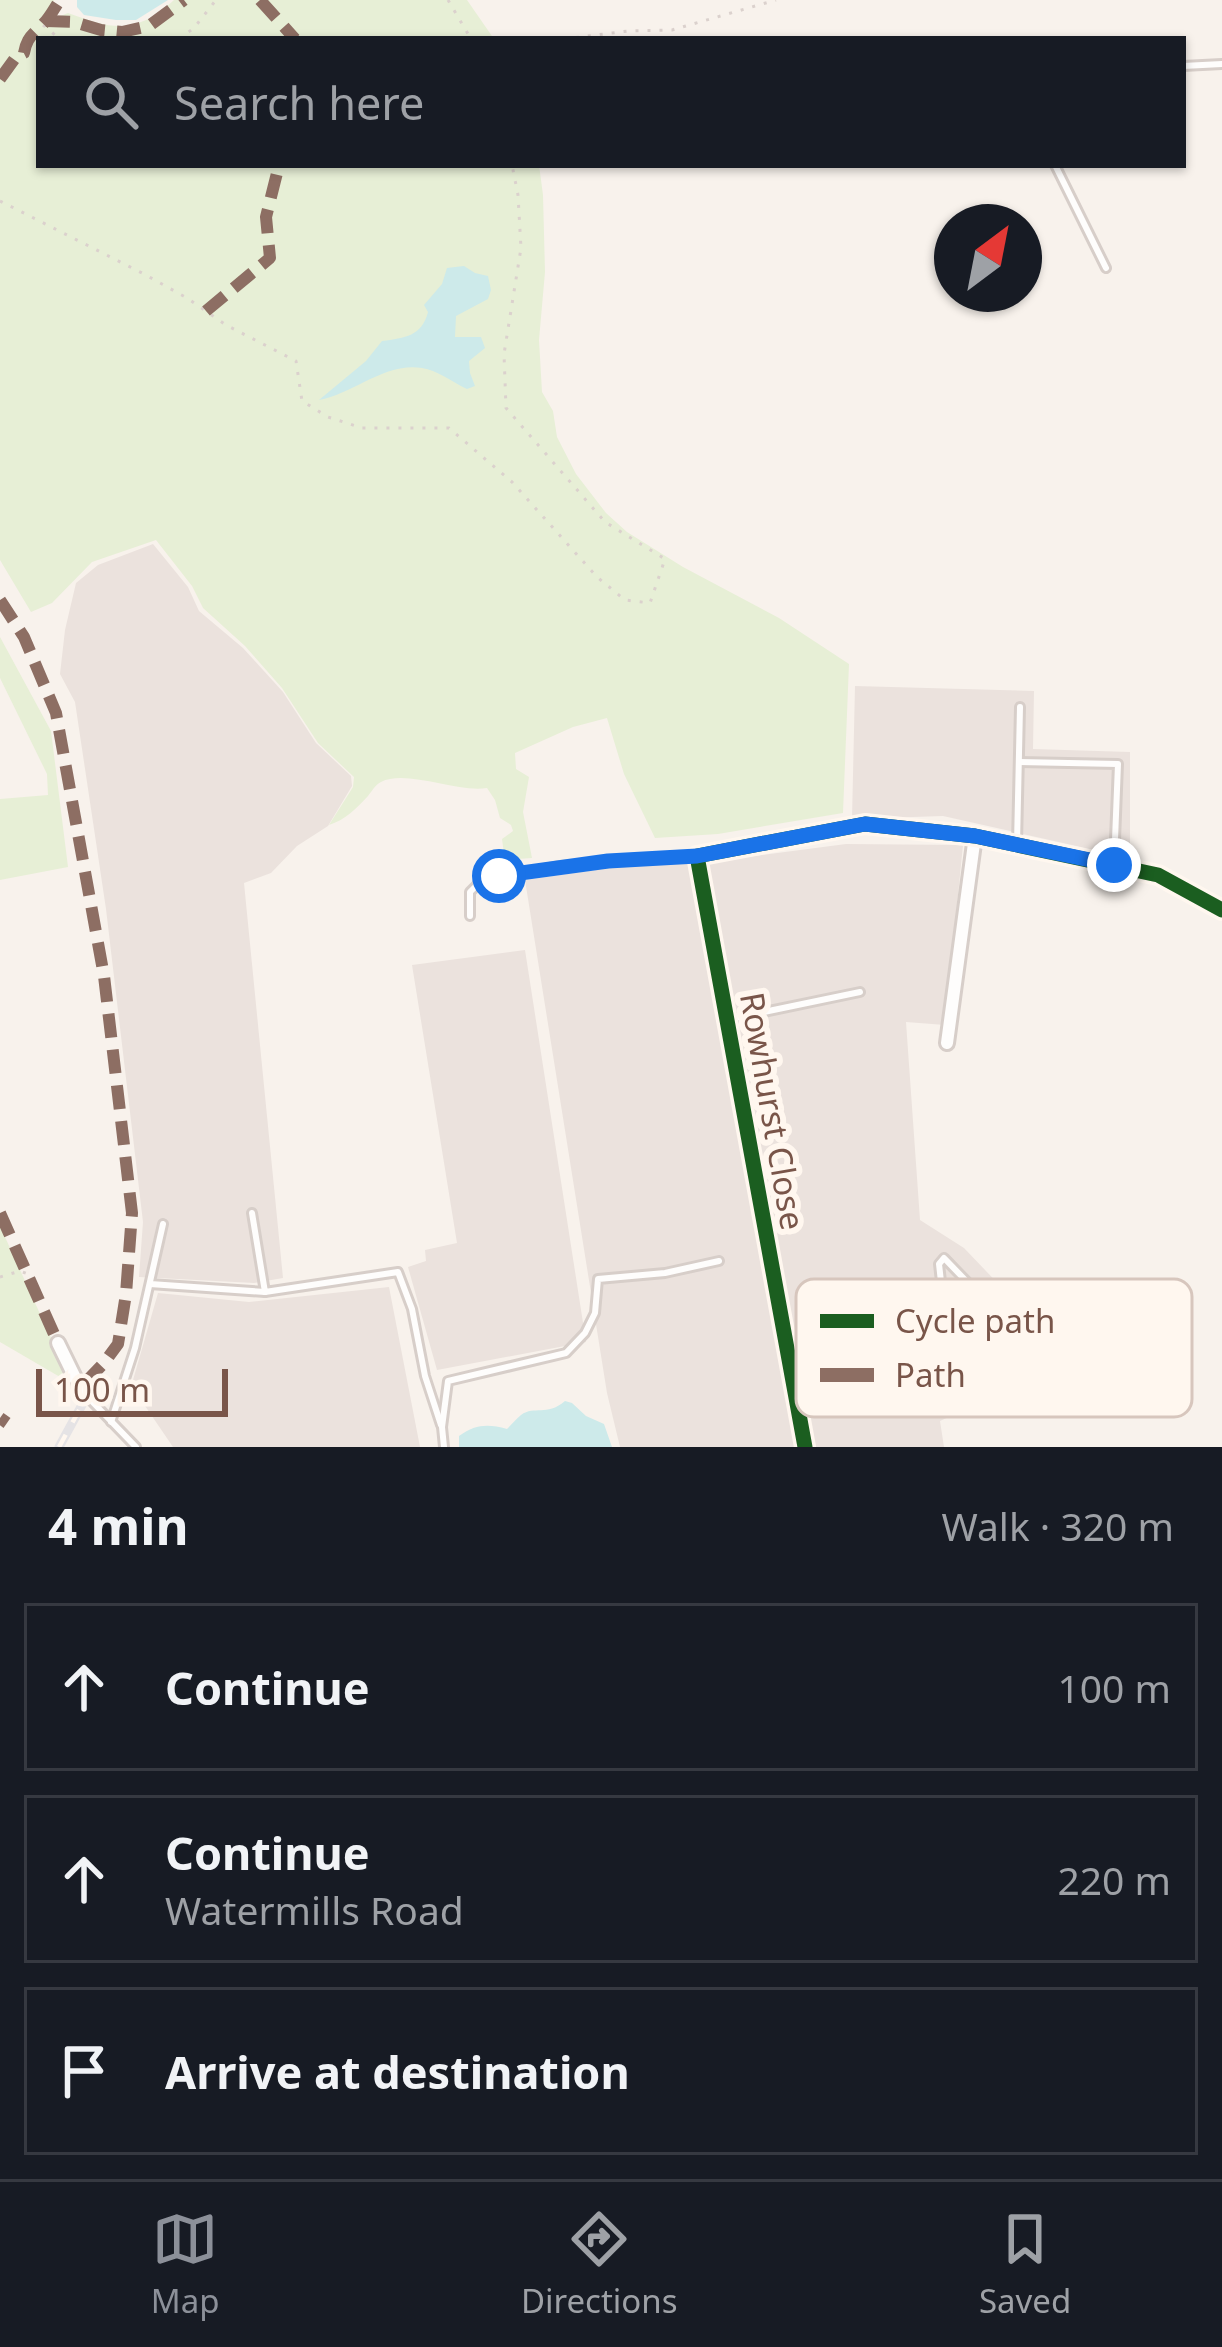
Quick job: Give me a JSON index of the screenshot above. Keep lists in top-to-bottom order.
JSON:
{
  "streets": {
    "street": ["Rowhurst Close"]
  },
  "legend": ["Cycle path", "Path"],
  "scale_bar": "100 m",
  "north": "top right",
  "page": {
    "search": "Search here",
    "scale": "100 m",
    "heading": ["4 min", "Walk · 320 m"],
    "list": [
      ["Continue", "100 m"],
      ["Continue", "Watermills Road", "220 m"],
      "Arrive at destination"
    ],
    "nav": ["Map", "Directions", "Saved"]
  }
}
